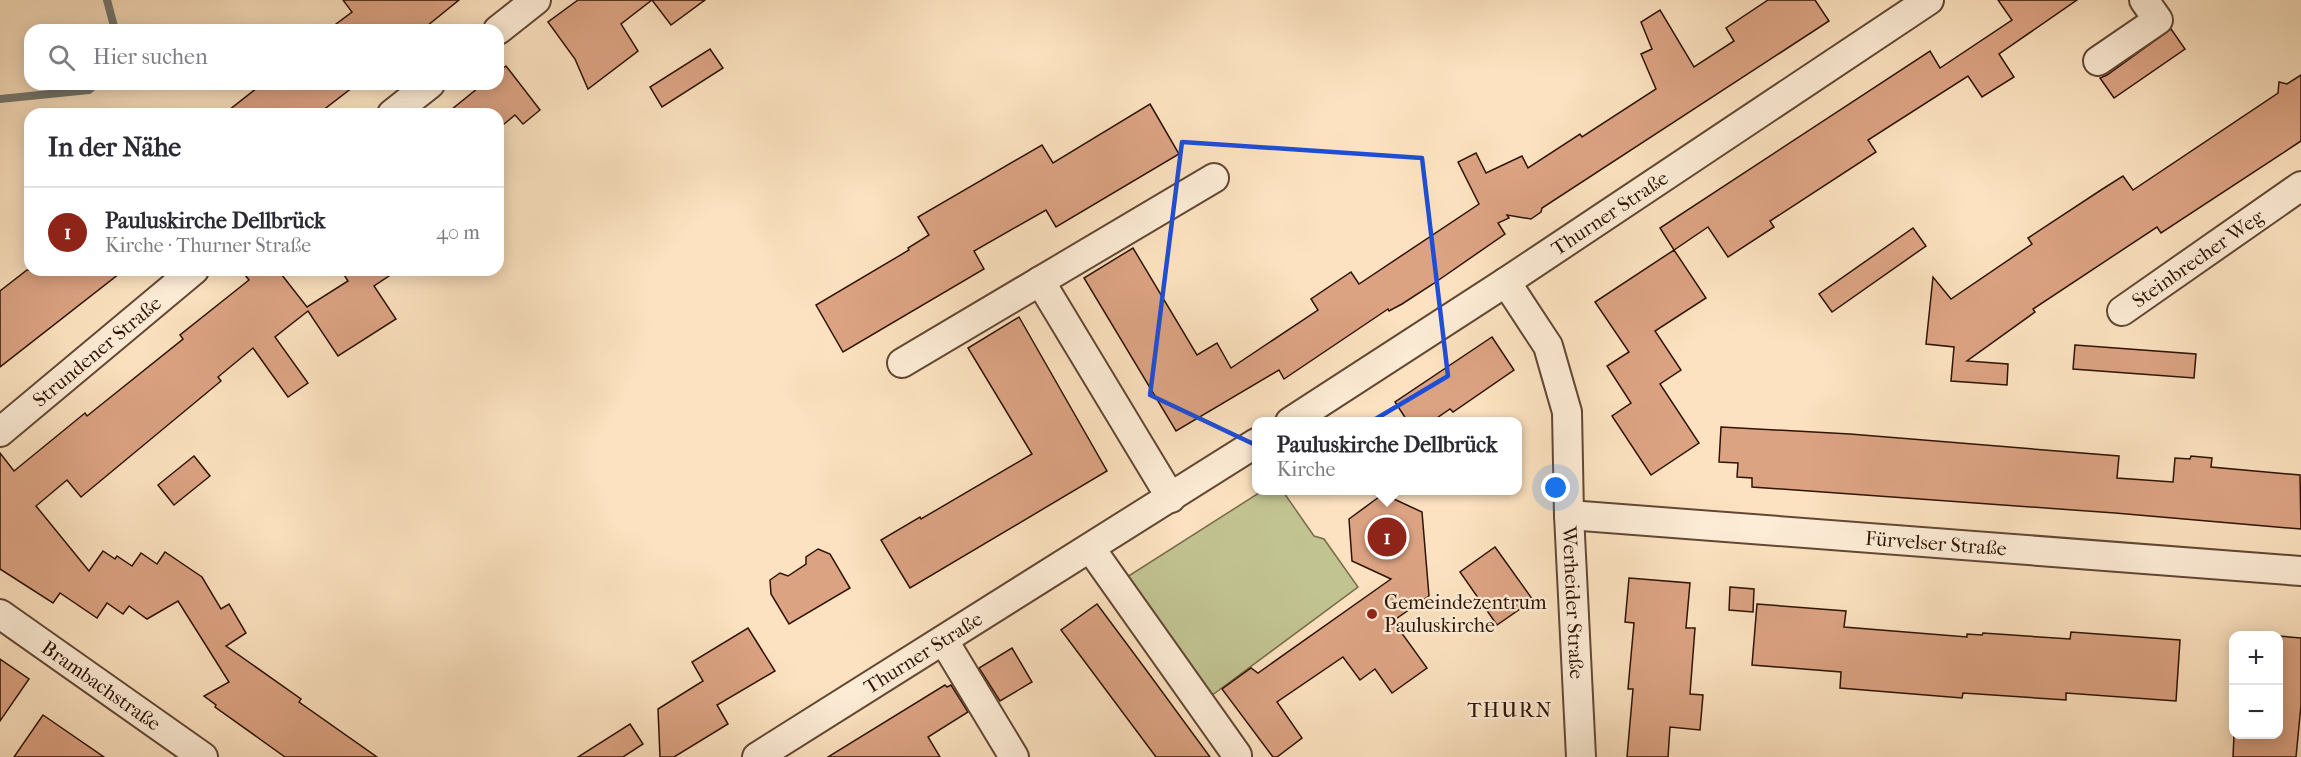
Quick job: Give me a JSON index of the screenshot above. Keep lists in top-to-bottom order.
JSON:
{
  "streets": {
    "street": [
      "Thurner Straße",
      "Steinbrecher Weg",
      "Strundener Straße",
      "Fürvelser Straße",
      "Werheider Straße",
      "Brambachstraße"
    ]
  },
  "crossings": [
    ["Thurner Straße", "Werheider Straße"],
    ["Fürvelser Straße", "Werheider Straße"]
  ],
  "districts": ["THURN"],
  "places": ["Gemeindezentrum Pauluskirche"],
  "page": {
    "search": "Hier suchen",
    "heading": "In der Nähe",
    "list": [
      {
        "mark": "1",
        "name": "Pauluskirche Dellbrück",
        "note": "Kirche · Thurner Straße",
        "value": "40 m"
      }
    ],
    "popup": ["Pauluskirche Dellbrück", "Kirche"],
    "pins": "1",
    "map_buttons": ["+", "−"]
  }
}
